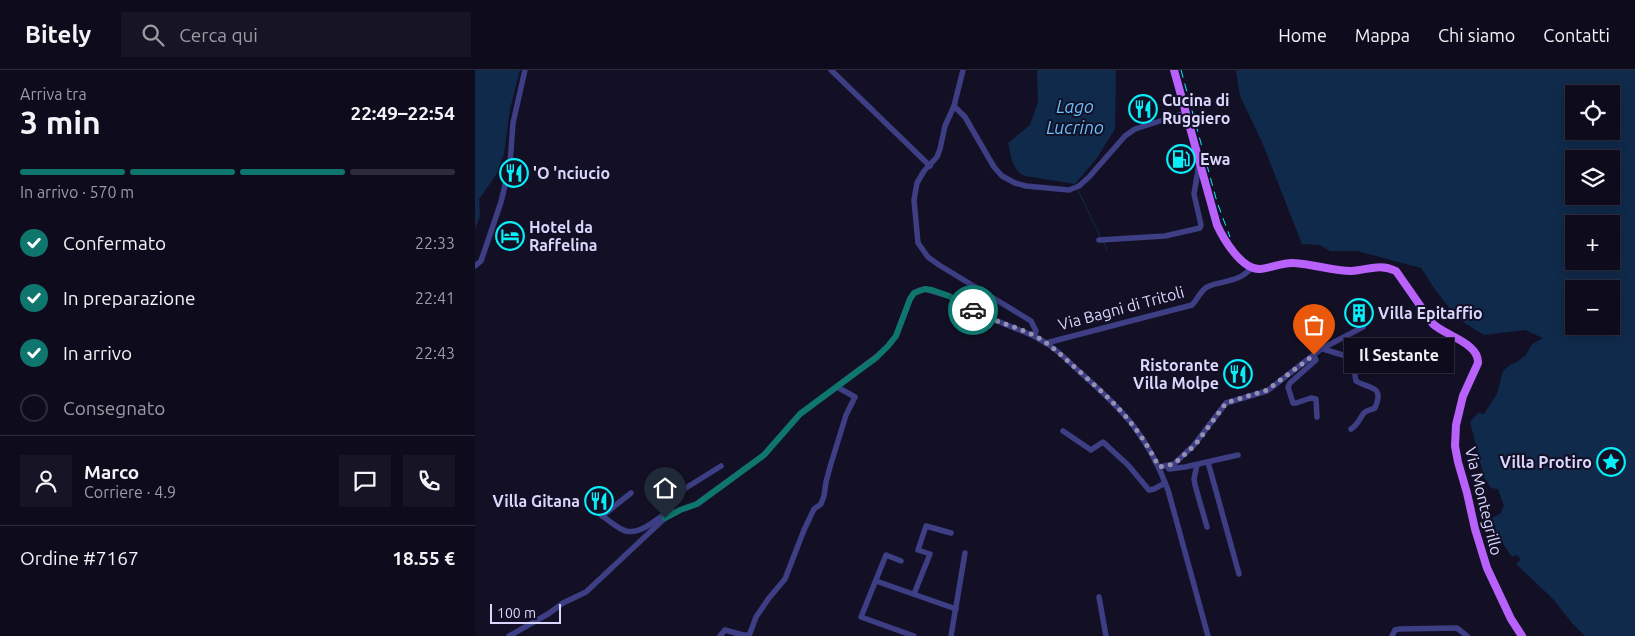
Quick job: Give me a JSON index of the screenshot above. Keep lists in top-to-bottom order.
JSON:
{
  "streets": {
    "main road": ["Via Montegrillo"],
    "street": ["Via Bagni di Tritoli"]
  },
  "crossings": [
    ["Via Bagni di Tritoli", "Via Montegrillo"]
  ],
  "water": ["Lago Lucrino"],
  "places": {
    "restaurant": [
      "Cucina di Ruggiero",
      "'O 'nciucio",
      "Ristorante Villa Molpe",
      "Villa Gitana"
    ],
    "fuel station": ["Ewa"],
    "hotel": ["Hotel da Raffelina"],
    "building": ["Villa Epitaffio"],
    "other": ["Il Sestante"],
    "place": ["Villa Protiro"]
  },
  "scale_bar": "100 m",
  "page": {
    "header": "Bitely",
    "search": "Cerca qui",
    "nav": [
      "Home",
      "Mappa",
      "Chi siamo",
      "Contatti"
    ],
    "heading": ["3 min", "Arriva tra", "22:49–22:54"],
    "panel": [
      "Marco",
      "Corriere · 4.9",
      "Ordine #7167",
      "18.55 €"
    ],
    "map_buttons": ["+", "−"],
    "bar": "In arrivo · 570 m",
    "list": [
      ["Confermato", "22:33"],
      ["In preparazione", "22:41"],
      ["In arrivo", "22:43"],
      "Consegnato"
    ],
    "bubble": "Il Sestante",
    "scale": "100 m"
  }
}
